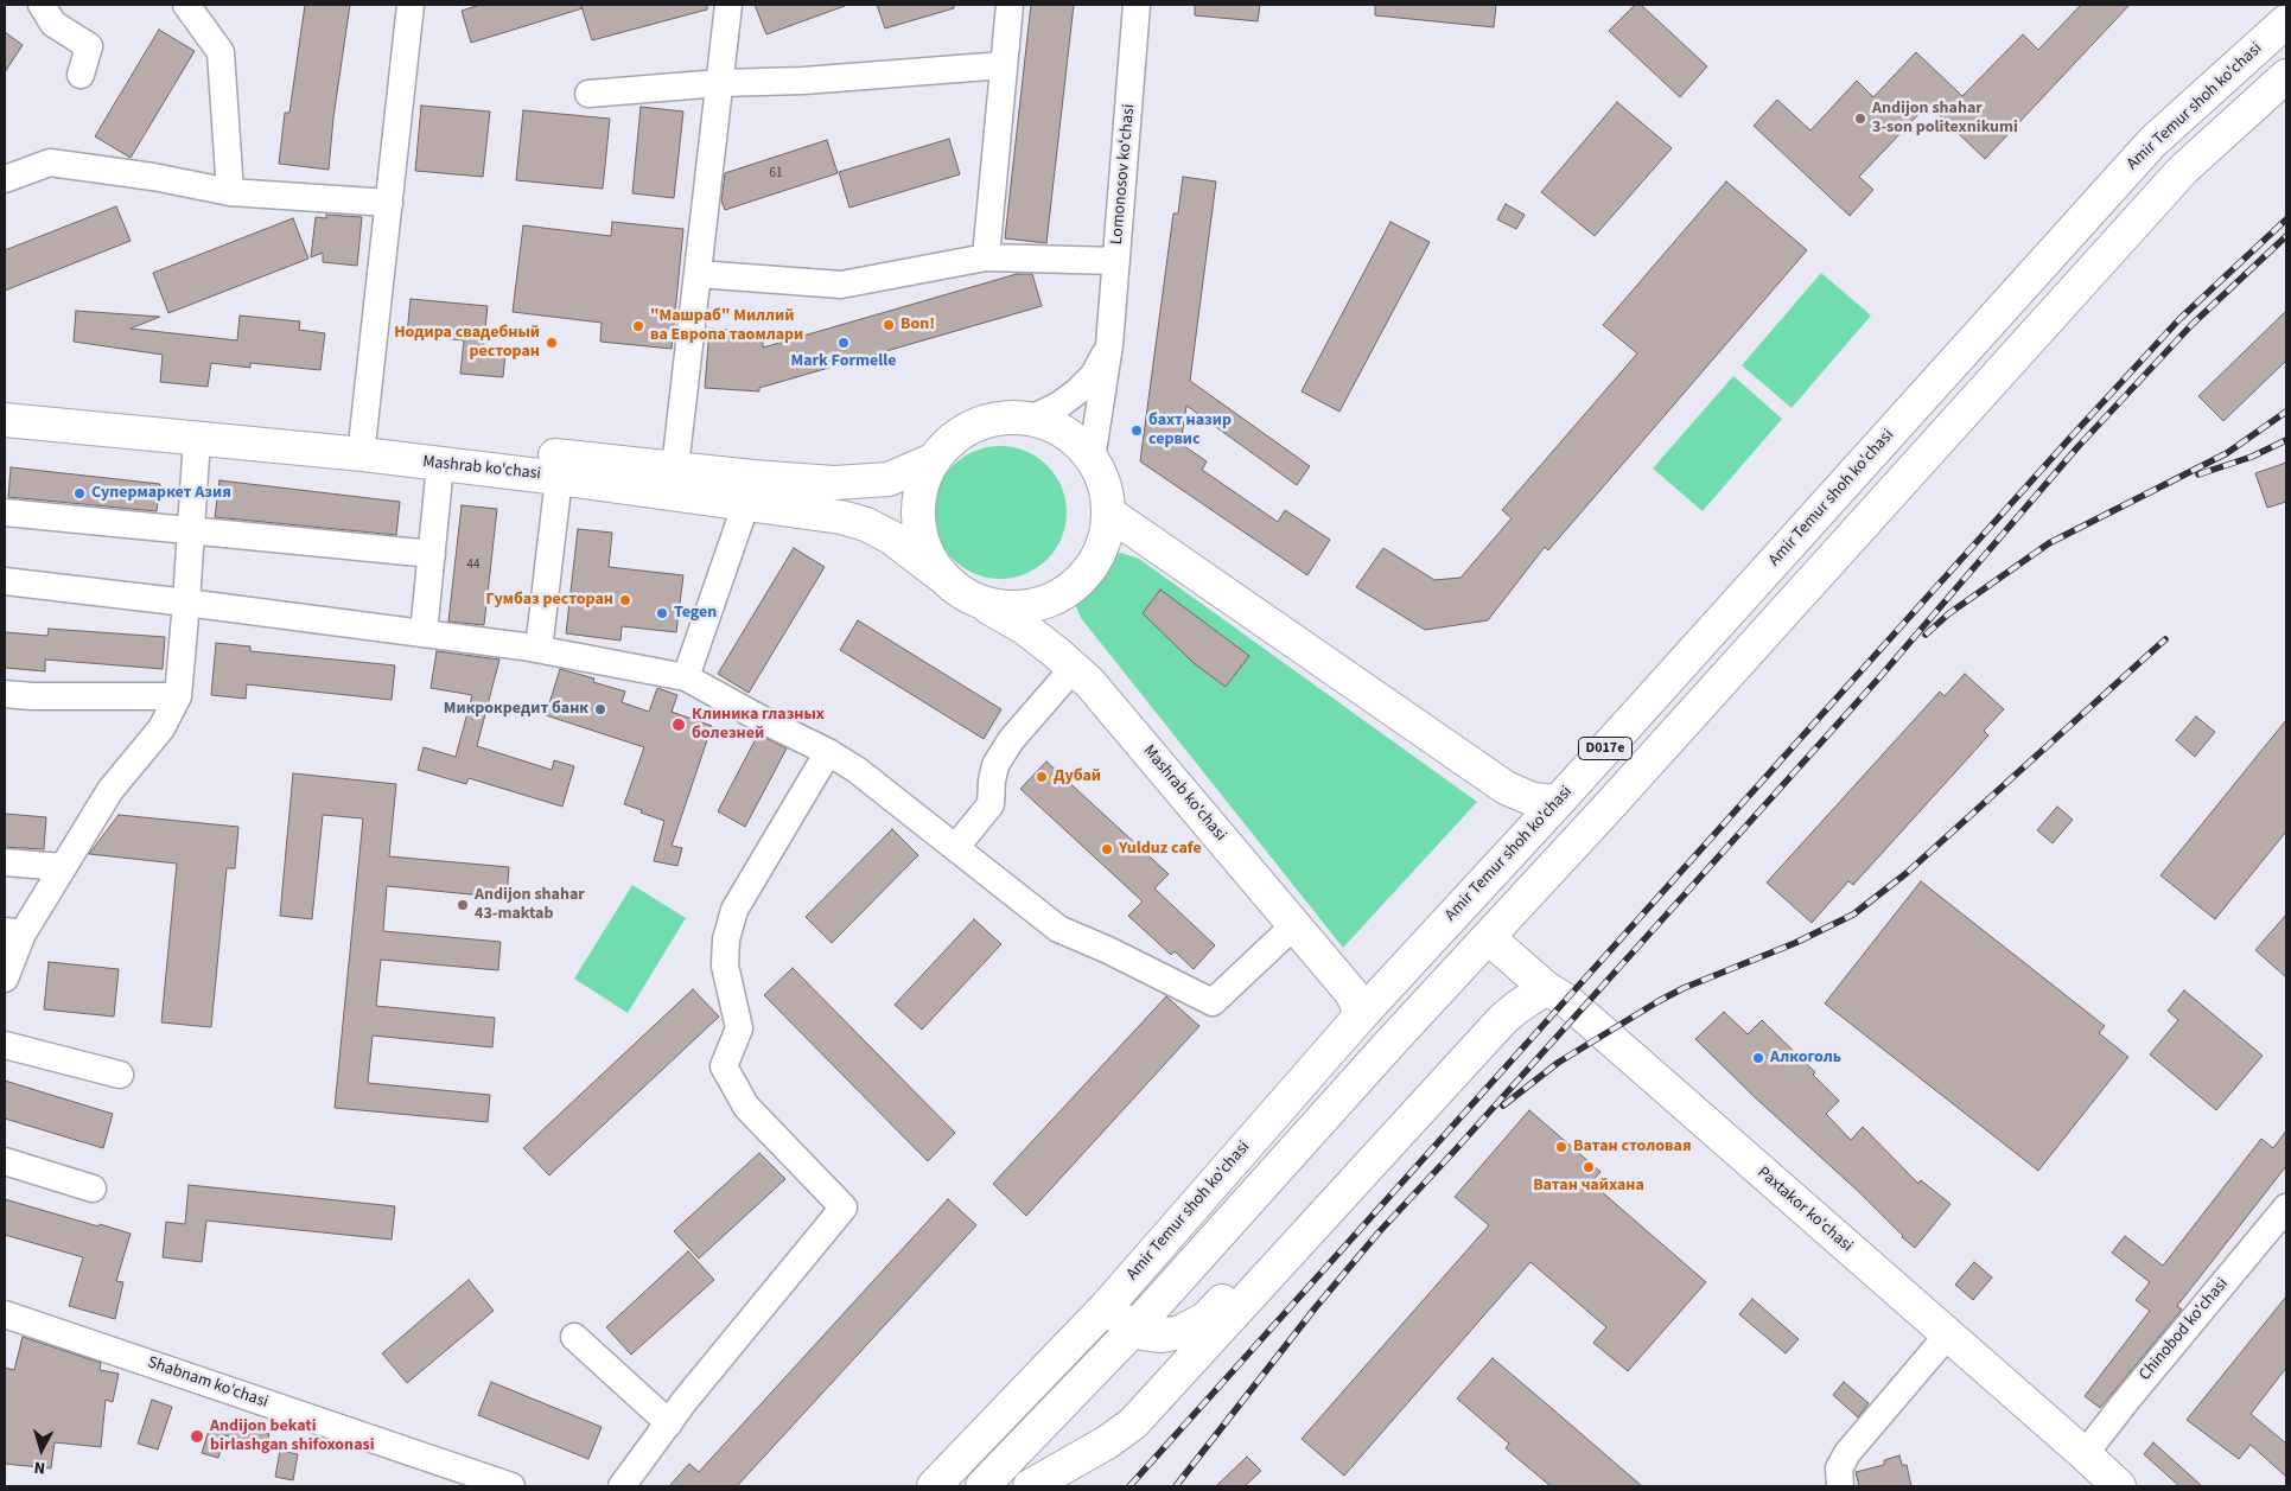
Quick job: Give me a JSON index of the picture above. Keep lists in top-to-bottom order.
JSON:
{
  "streets": {
    "main road": [
      "Amir Temur shoh ko'chasi",
      "Mashrab ko'chasi",
      "D017e",
      "Paxtakor ko'chasi"
    ],
    "street": ["Lomonosov koʻchasi", "Chinobod ko'chasi", "Shabnam ko'chasi"]
  },
  "crossings": [
    ["Amir Temur shoh ko'chasi", "Mashrab ko'chasi"],
    ["Lomonosov koʻchasi", "Mashrab ko'chasi"],
    ["D017e", "Paxtakor ko'chasi"],
    ["Paxtakor ko'chasi", "Chinobod ko'chasi"]
  ],
  "places": [
    "Andijon shahar 3-son politexnikumi",
    "Bon!",
    "\"Машраб\" Миллий ва Европа таомлари",
    "Нодира свадебный ресторан",
    "Mark Formelle",
    "бахт назир сервис",
    "Супермаркет Азия",
    "Гумбаз ресторан",
    "Tegen",
    "Микрокредит банк",
    "Клиника глазных болезней",
    "Дубай",
    "Yulduz cafe",
    "Andijon shahar 43-maktab",
    "Алкоголь",
    "Ватан столовая",
    "Ватан чайхана",
    "Аndijon bekati birlashgan shifoxonasi"
  ],
  "house_numbers": ["61", "44"],
  "north": "bottom"
}
